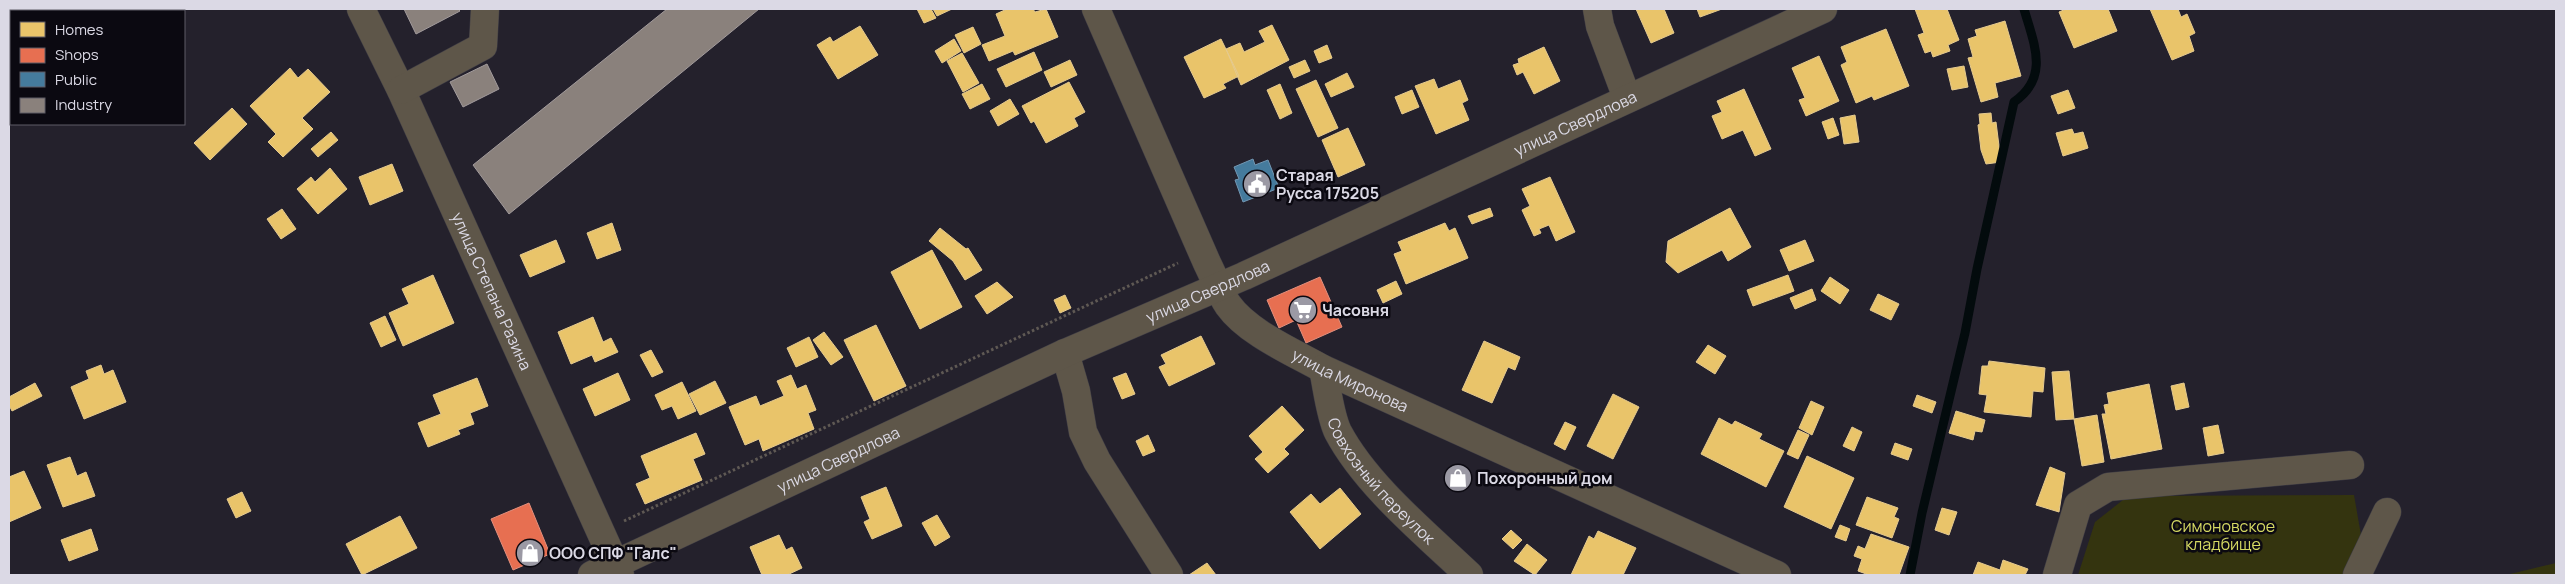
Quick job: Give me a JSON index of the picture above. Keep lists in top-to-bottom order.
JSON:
{
  "streets": {
    "street": [
      "улица Свердлова",
      "улица Степана Разина",
      "улица Миронова",
      "Совхозный переулок"
    ]
  },
  "crossings": [
    ["улица Свердлова", "улица Степана Разина"],
    ["улица Свердлова", "улица Миронова"],
    ["улица Миронова", "Совхозный переулок"]
  ],
  "parks": ["Симоновское кладбище"],
  "places": {
    "public building": ["Старая Русса 175205"],
    "supermarket": ["Часовня"],
    "shop": ["Похоронный дом", "ООО СПФ \"Галс\""]
  },
  "legend": [
    "Homes",
    "Shops",
    "Public",
    "Industry"
  ]
}
